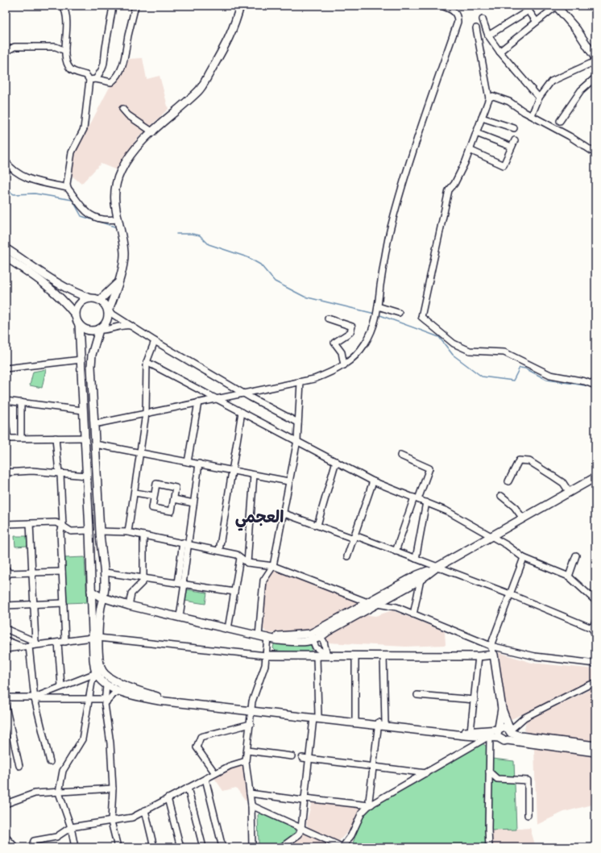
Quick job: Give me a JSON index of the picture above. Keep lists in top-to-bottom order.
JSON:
{
  "districts": ["العجمي"]
}
